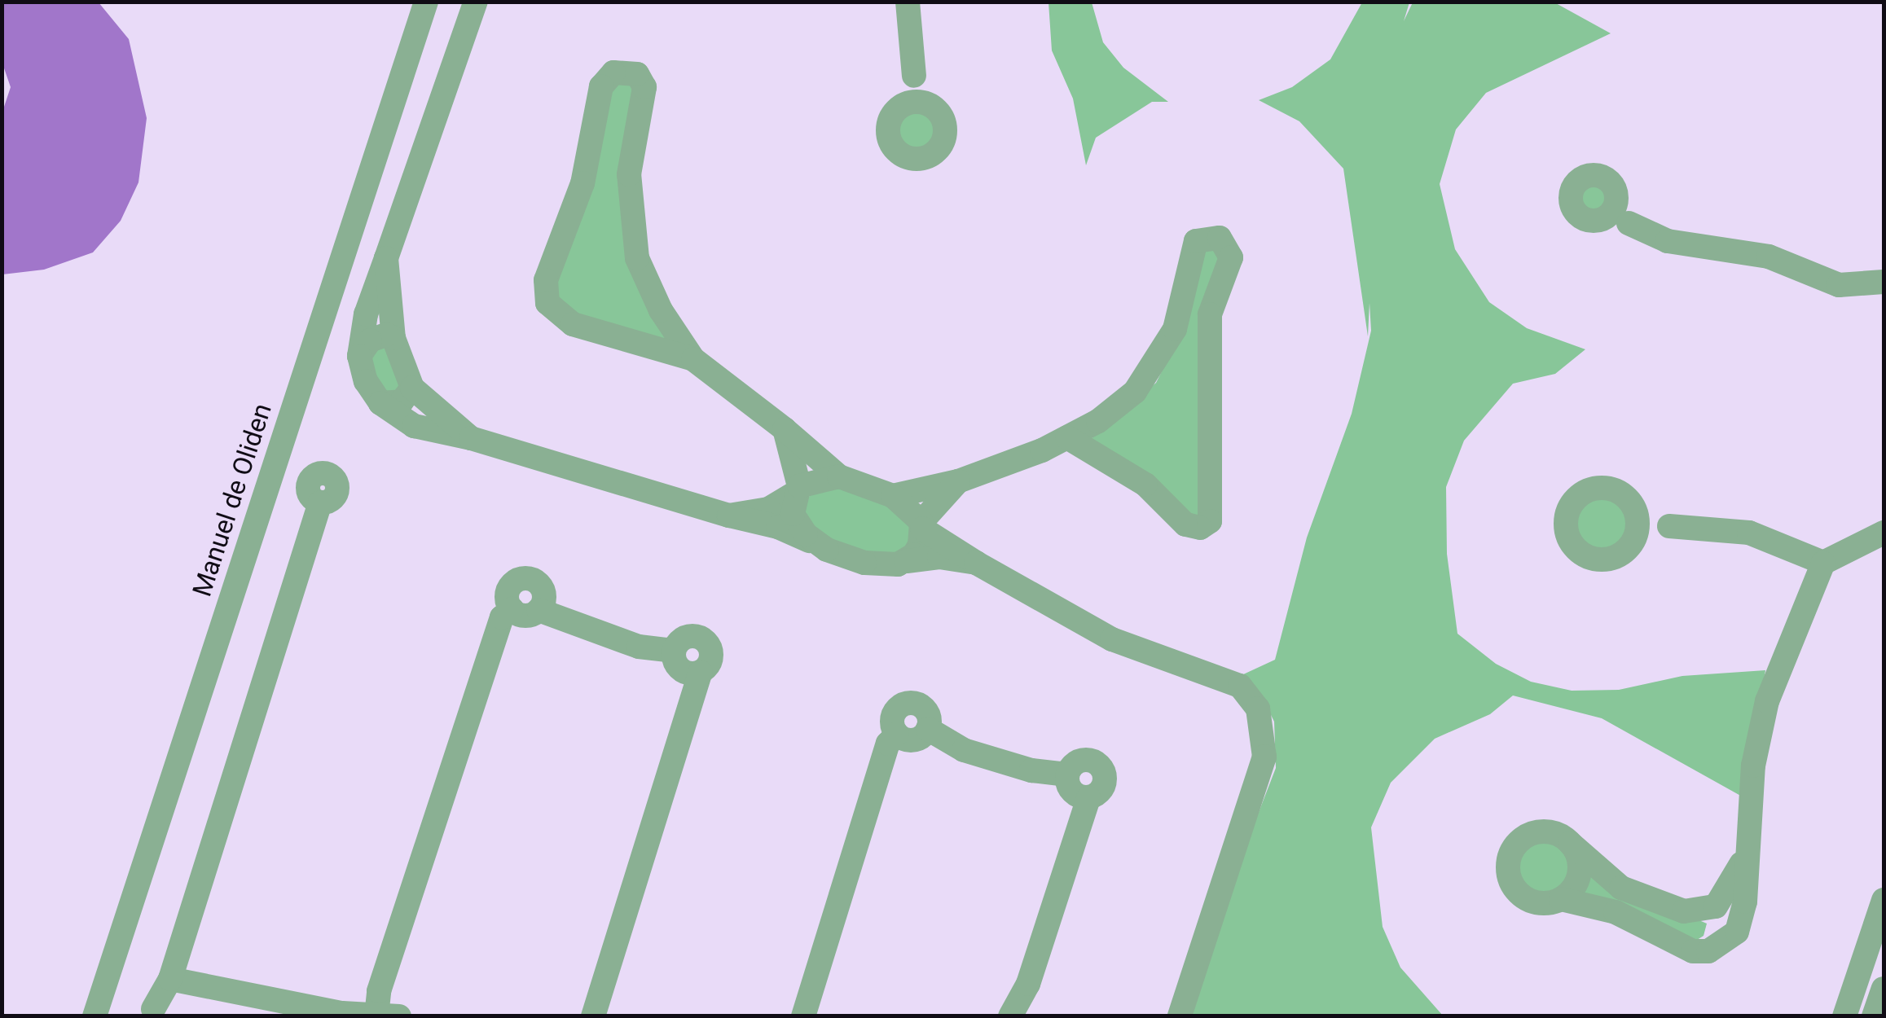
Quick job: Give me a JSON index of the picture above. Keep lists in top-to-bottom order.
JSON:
{
  "streets": {
    "street": ["Manuel de Oliden"]
  }
}
